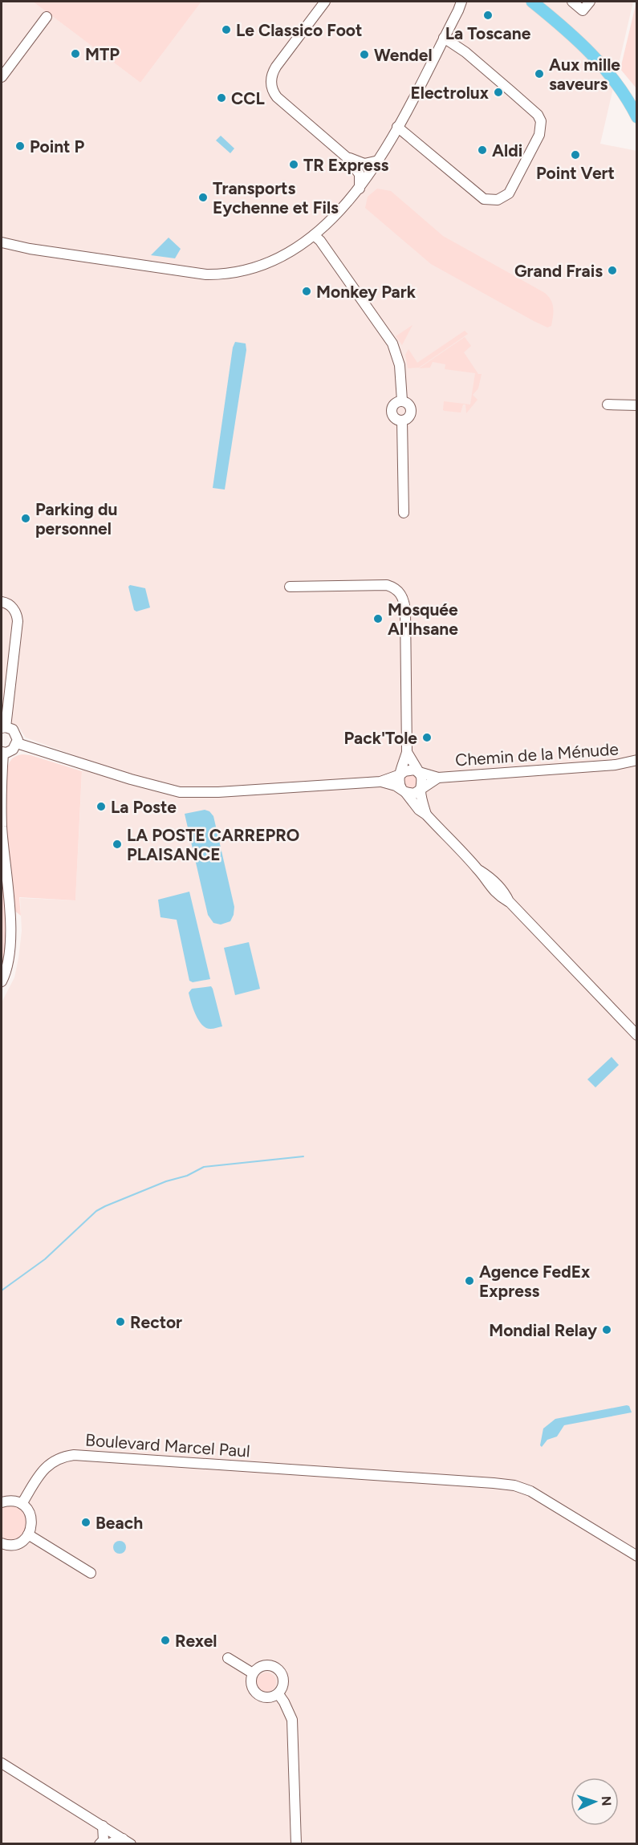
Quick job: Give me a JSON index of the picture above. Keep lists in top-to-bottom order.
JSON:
{
  "streets": {
    "street": ["Chemin de la Ménude", "Boulevard Marcel Paul"]
  },
  "places": [
    "La Toscane",
    "Le Classico Foot",
    "MTP",
    "Wendel",
    "Aux mille saveurs",
    "Electrolux",
    "CCL",
    "Point P",
    "Aldi",
    "Point Vert",
    "TR Express",
    "Transports Eychenne et Fils",
    "Grand Frais",
    "Monkey Park",
    "Parking du personnel",
    "Mosquée Al'Ihsane",
    "Pack'Tole",
    "La Poste",
    "LA POSTE CARREPRO PLAISANCE",
    "Agence FedEx Express",
    "Rector",
    "Mondial Relay",
    "Beach",
    "Rexel"
  ],
  "north": "right"
}
